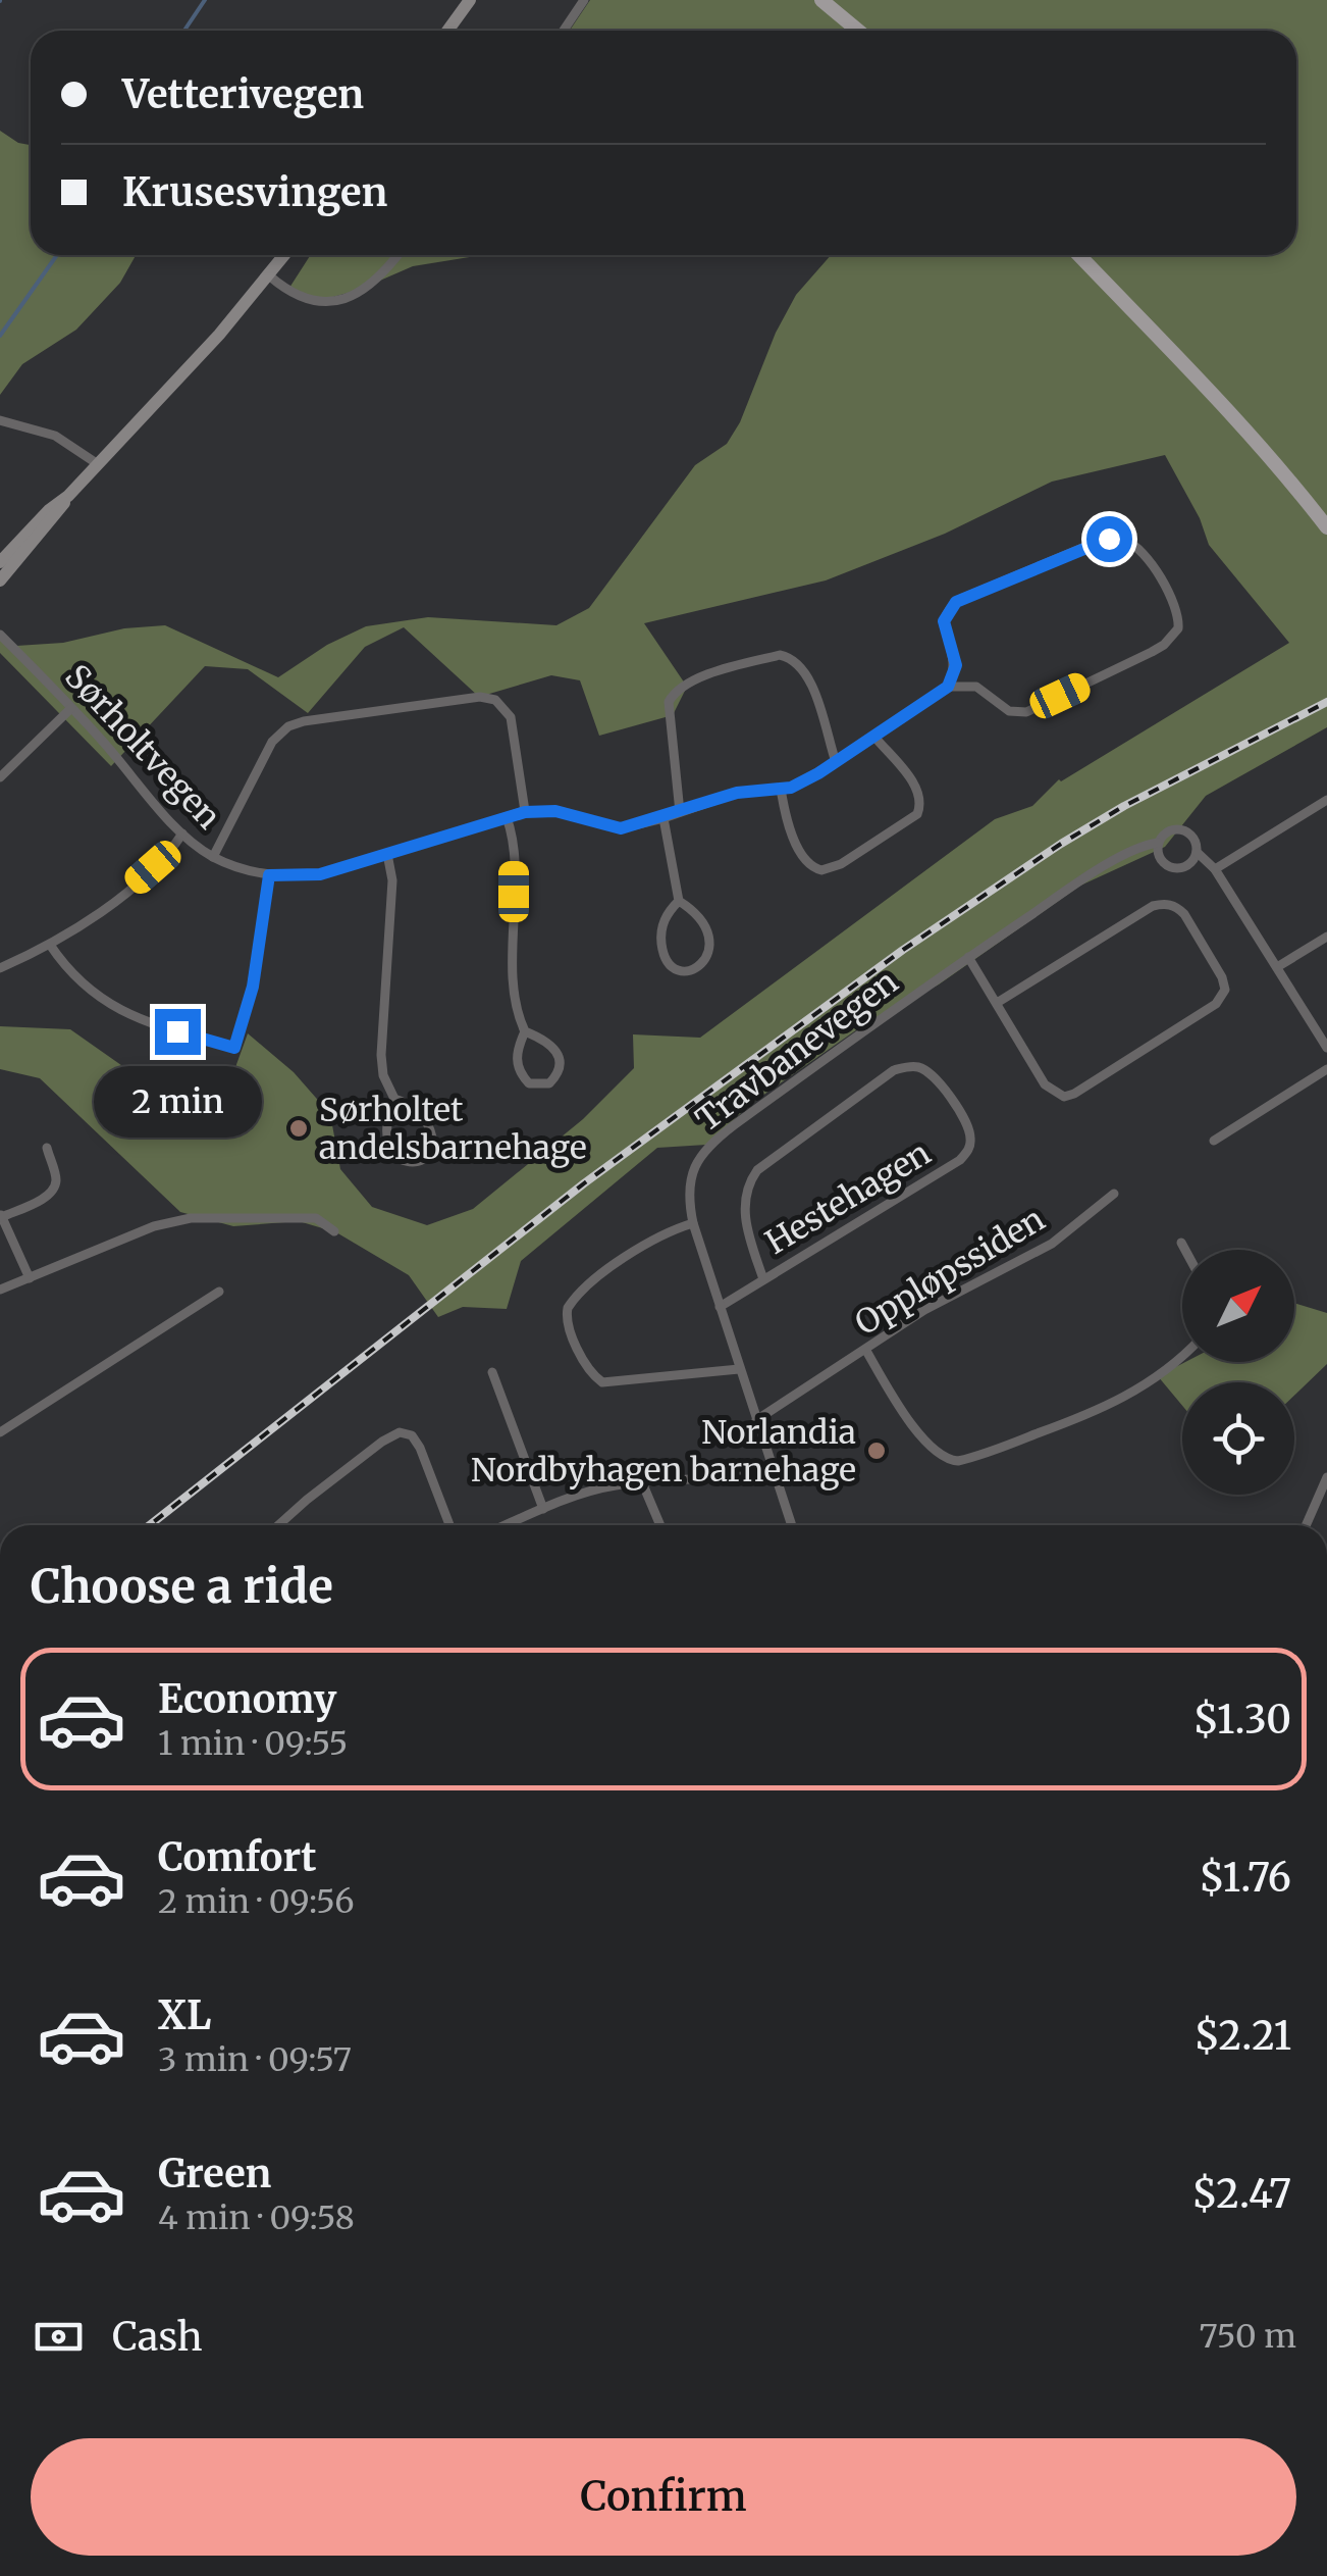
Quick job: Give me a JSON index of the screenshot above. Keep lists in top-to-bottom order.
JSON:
{
  "streets": {
    "street": [
      "Sørholtvegen",
      "Travbanevegen",
      "Hestehagen",
      "Oppløpssiden"
    ]
  },
  "crossings": [
    ["Travbanevegen", "Hestehagen"],
    ["Travbanevegen", "Oppløpssiden"]
  ],
  "places": ["Sørholtet andelsbarnehage", "Norlandia Nordbyhagen barnehage"],
  "north": "top right",
  "page": {
    "banner": ["Vetterivegen", "Krusesvingen"],
    "bubble": "2 min",
    "heading": "Choose a ride",
    "list": [
      {
        "name": "Economy",
        "note": "1 min · 09:55",
        "value": "$1.30"
      },
      {
        "name": "Comfort",
        "note": "2 min · 09:56",
        "value": "$1.76"
      },
      {
        "name": "XL",
        "note": "3 min · 09:57",
        "value": "$2.21"
      },
      {
        "name": "Green",
        "note": "4 min · 09:58",
        "value": "$2.47"
      }
    ],
    "pay": ["Cash", "750 m"],
    "buttons": "Confirm"
  }
}
